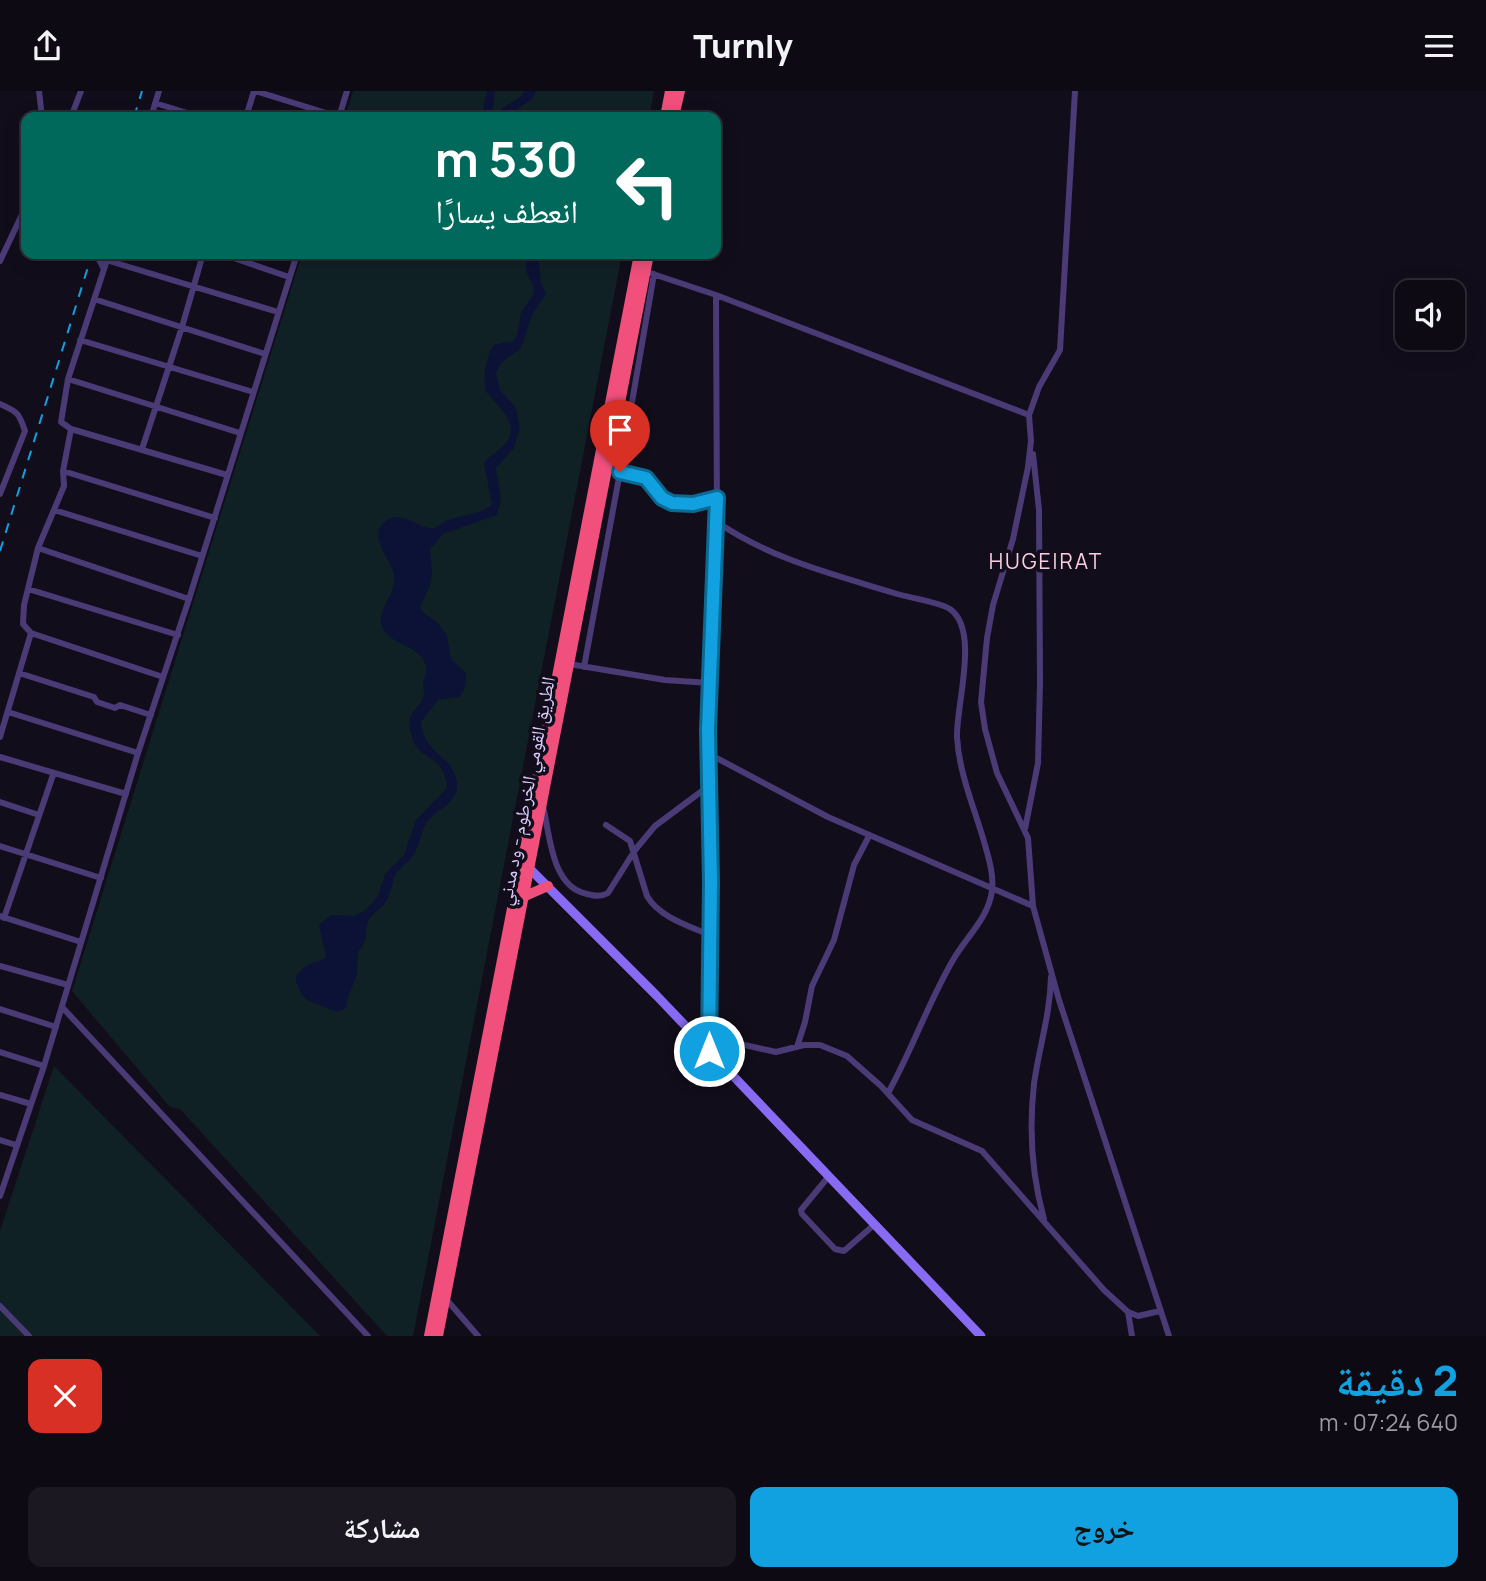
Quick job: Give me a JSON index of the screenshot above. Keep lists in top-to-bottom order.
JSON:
{
  "streets": {
    "highway": ["الطريق القومي الخرطوم - ود مدني"]
  },
  "districts": ["HUGEIRAT"],
  "page": {
    "header": "Turnly",
    "turn": ["530 m", "انعطف يسارًا"],
    "heading": ["2 دقيقة", "640 m · 07:24"],
    "buttons": ["خروج", "مشاركة"]
  }
}
